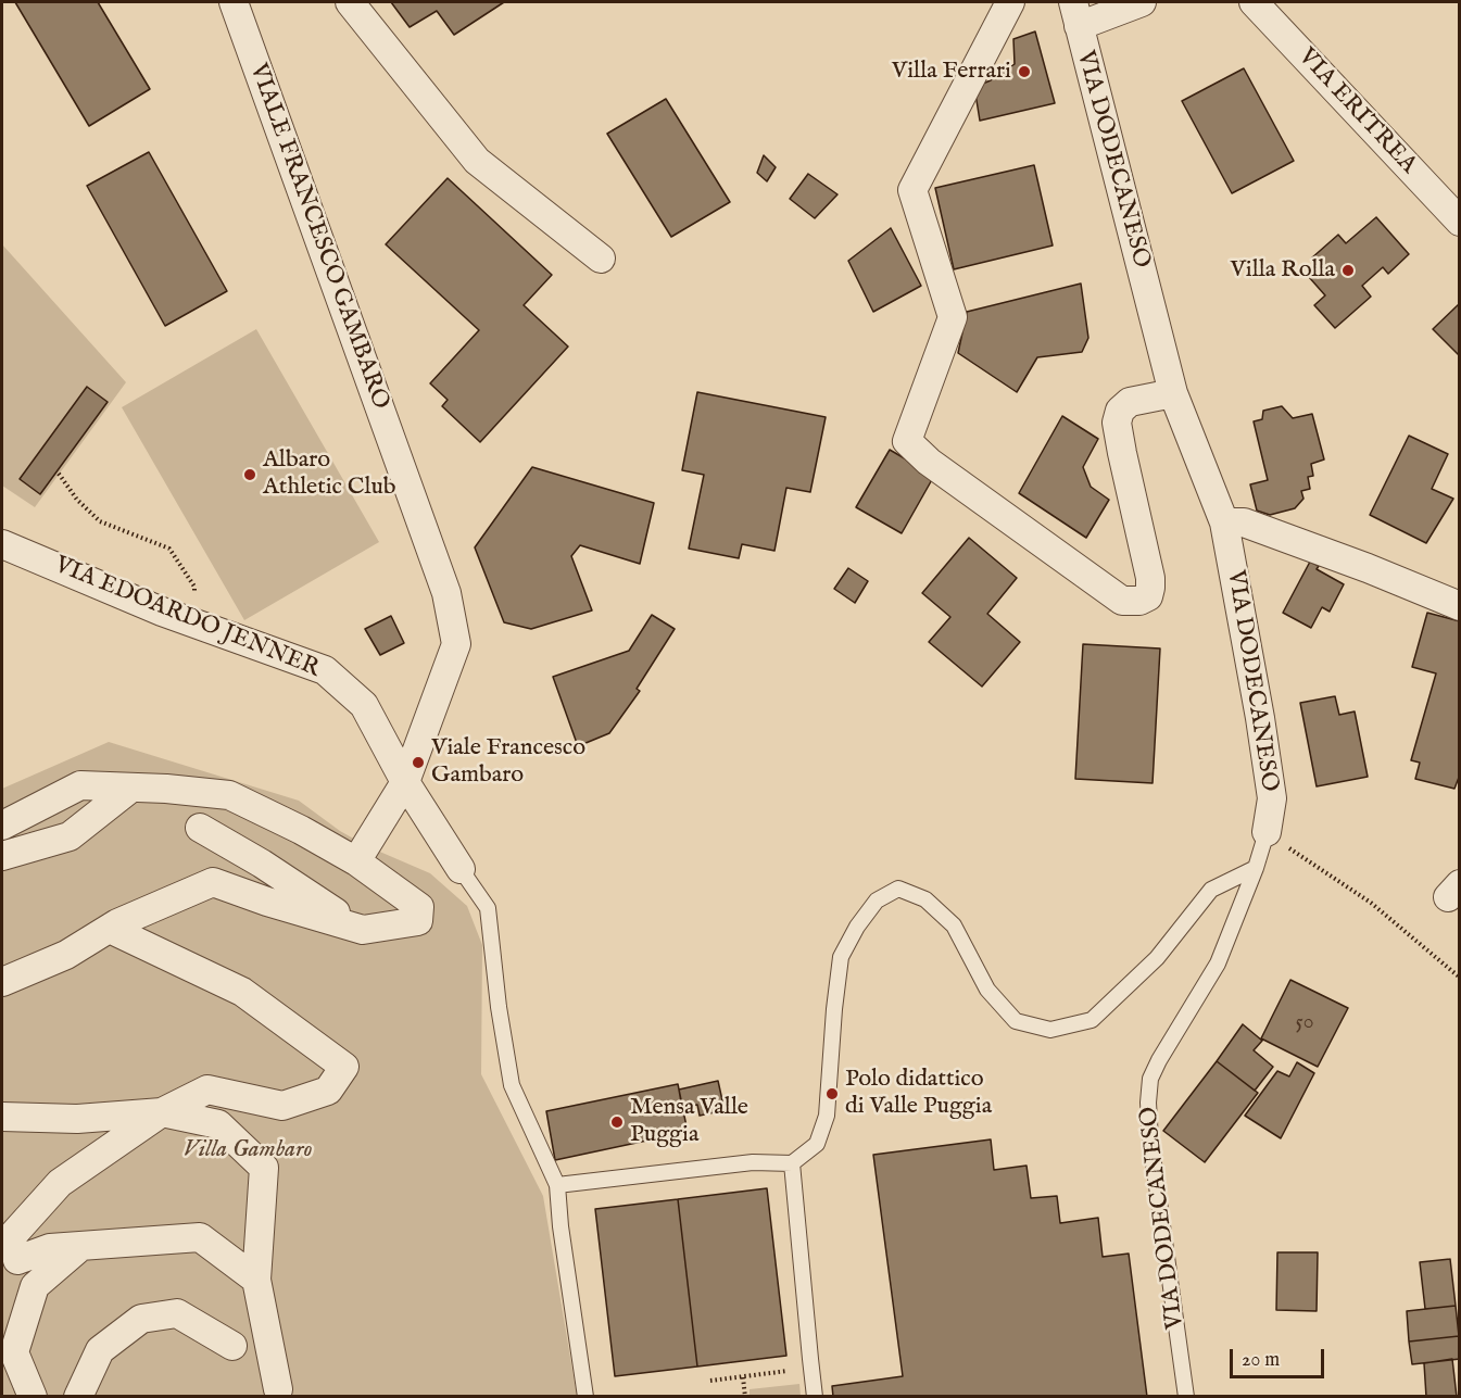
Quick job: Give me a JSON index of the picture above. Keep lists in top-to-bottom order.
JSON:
{
  "streets": {
    "street": [
      "VIA ERITREA",
      "VIA DODECANESO",
      "VIALE FRANCESCO GAMBARO",
      "VIA EDOARDO JENNER"
    ]
  },
  "crossings": [
    ["VIALE FRANCESCO GAMBARO", "VIA EDOARDO JENNER"]
  ],
  "parks": ["Villa Gambaro"],
  "places": [
    "Villa Ferrari",
    "Villa Rolla",
    "Albaro Athletic Club",
    "Viale Francesco Gambaro",
    "Polo didattico di Valle Puggia",
    "Mensa Valle Puggia"
  ],
  "house_numbers": ["50"],
  "scale_bar": "20 m"
}
